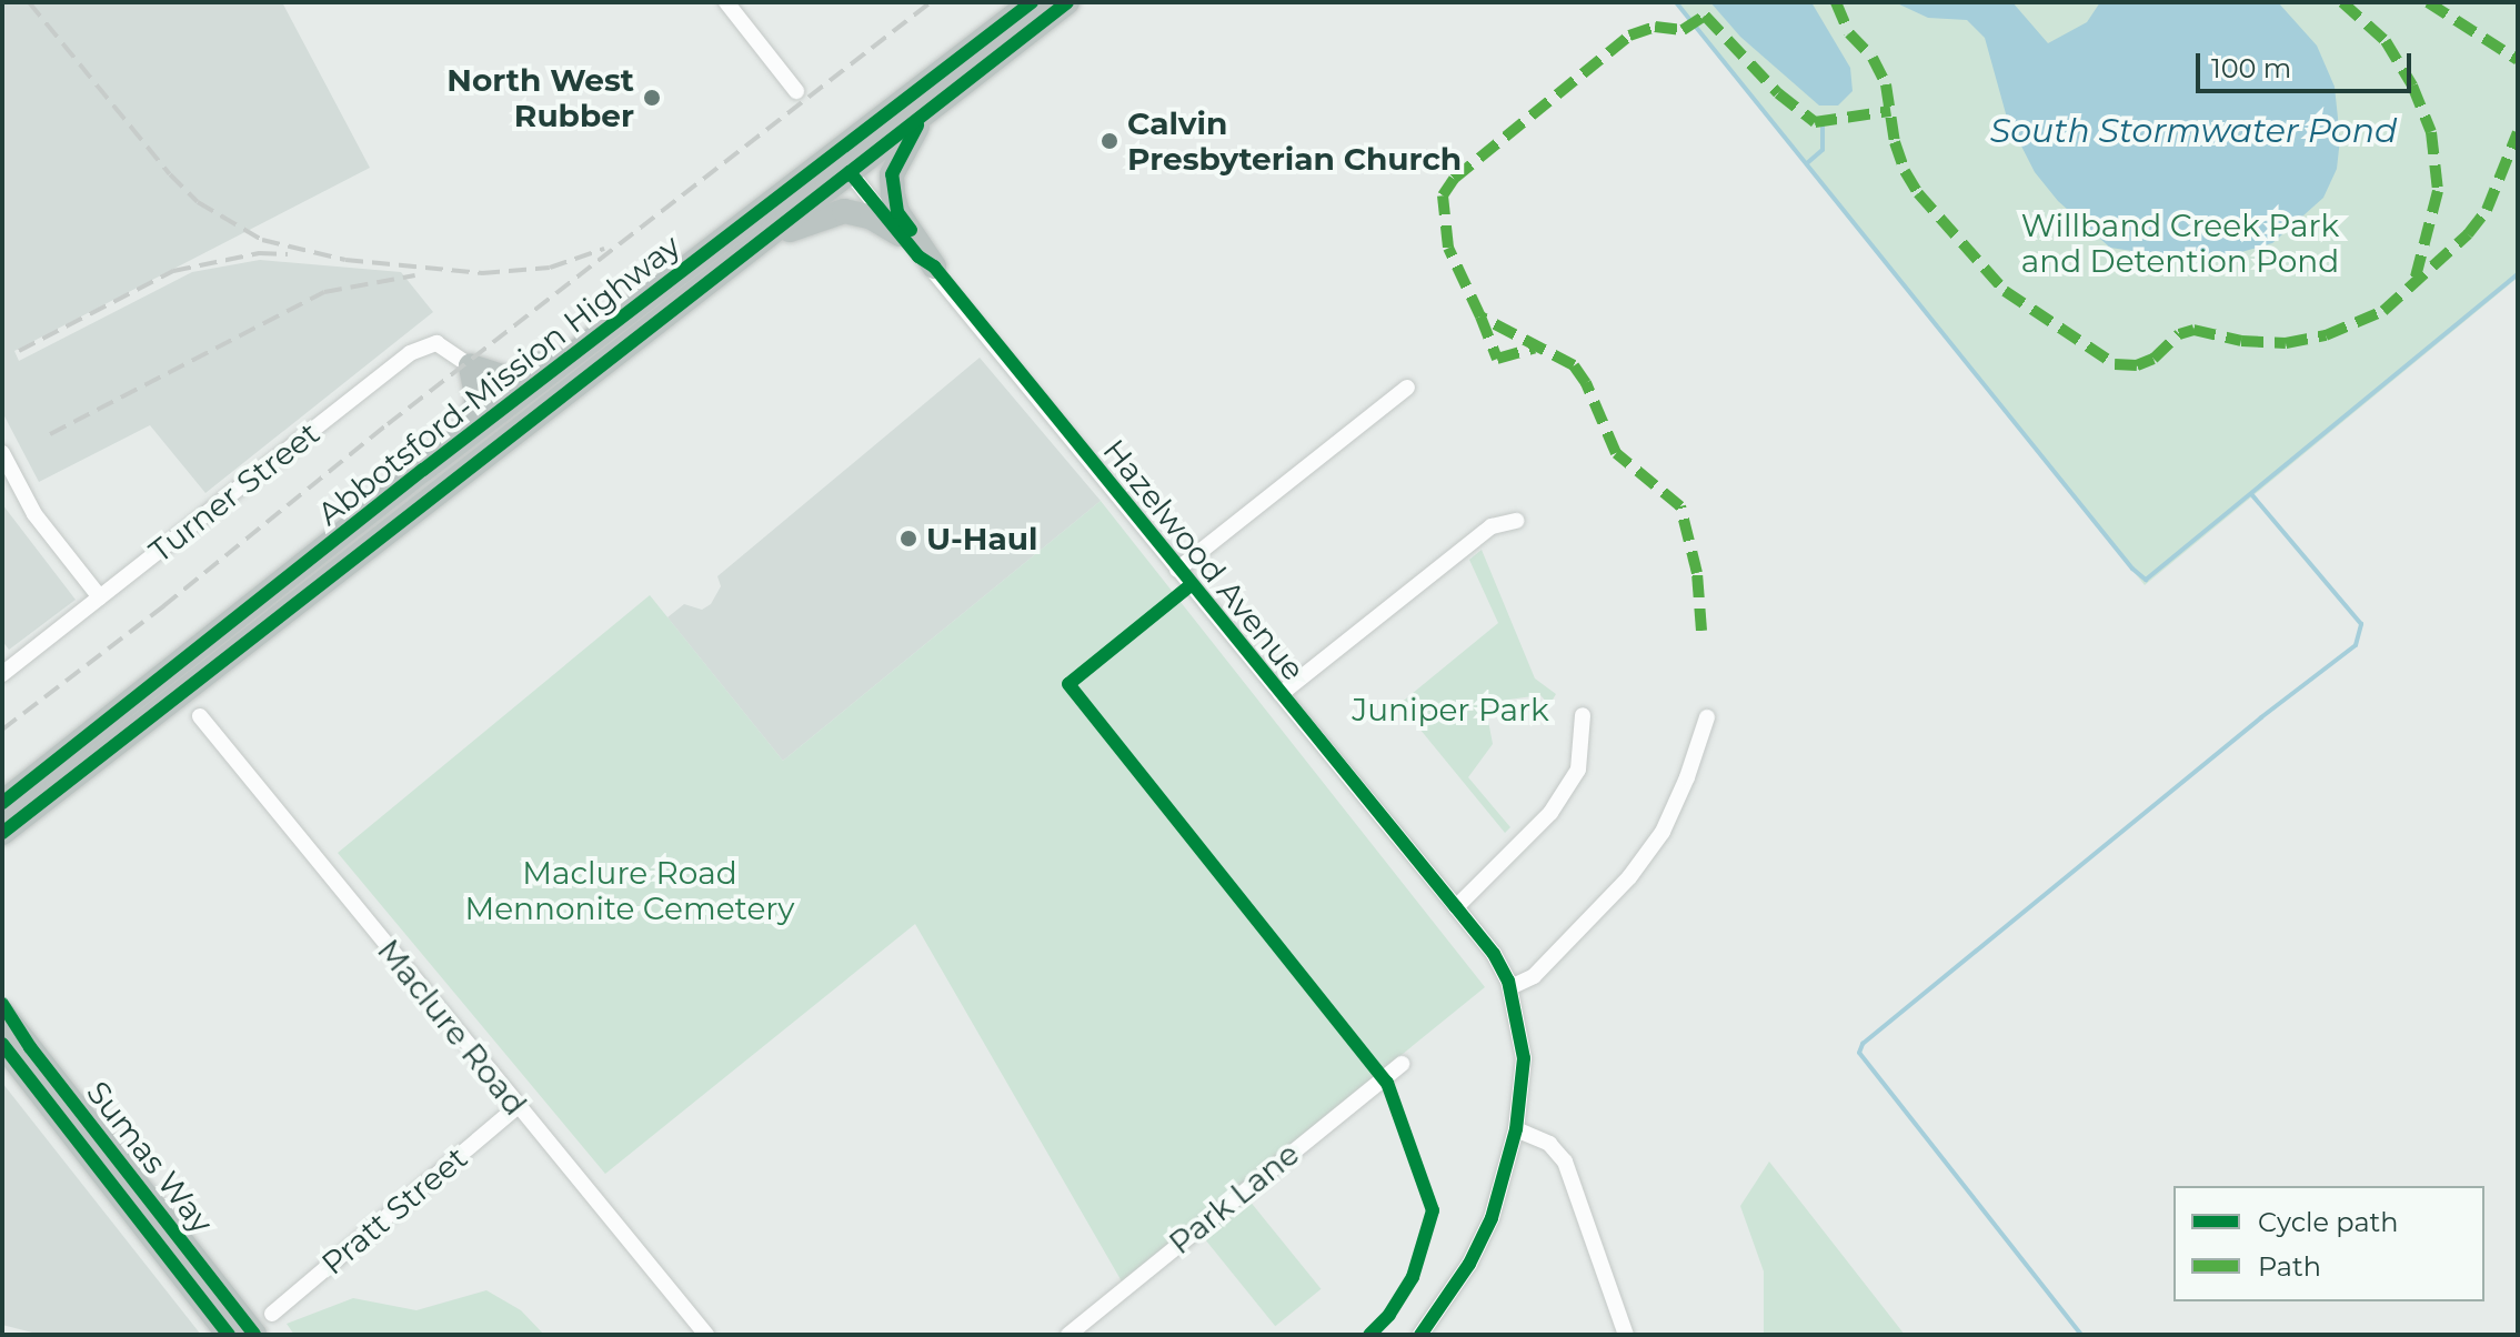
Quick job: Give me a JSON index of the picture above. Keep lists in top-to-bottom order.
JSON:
{
  "streets": {
    "highway": ["Abbotsford-Mission Highway", "Sumas Way"],
    "street": [
      "Turner Street",
      "Hazelwood Avenue",
      "Maclure Road",
      "Park Lane",
      "Pratt Street"
    ]
  },
  "crossings": [
    ["Abbotsford-Mission Highway", "Hazelwood Avenue"],
    ["Maclure Road", "Pratt Street"]
  ],
  "water": ["South Stormwater Pond"],
  "parks": ["Willband Creek Park and Detention Pond", "Juniper Park", "Maclure Road Mennonite Cemetery"],
  "places": ["North West Rubber", "Calvin Presbyterian Church", "U-Haul"],
  "legend": ["Cycle path", "Path"],
  "scale_bar": "100 m"
}
